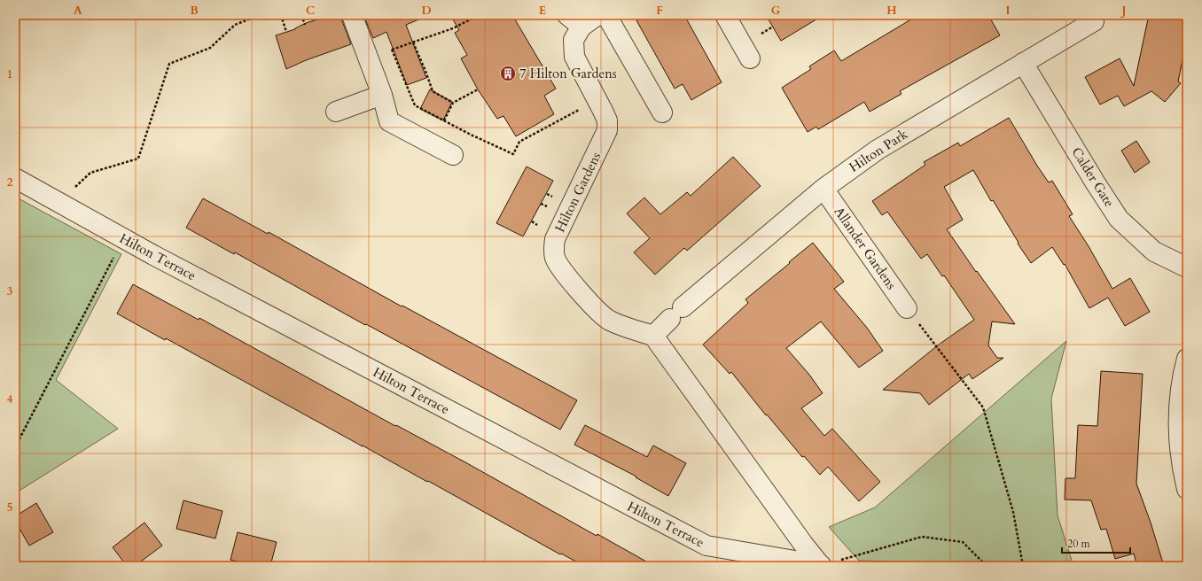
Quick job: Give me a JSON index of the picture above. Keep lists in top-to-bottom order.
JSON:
{
  "streets": {
    "street": [
      "Hilton Park",
      "Calder Gate",
      "Hilton Gardens",
      "Allander Gardens",
      "Hilton Terrace"
    ]
  },
  "crossings": [
    ["Hilton Park", "Calder Gate"],
    ["Hilton Park", "Hilton Gardens"],
    ["Hilton Park", "Allander Gardens"]
  ],
  "places": {
    "building": ["7 Hilton Gardens"]
  },
  "scale_bar": "20 m",
  "grid": {
    "columns": [
      "A",
      "B",
      "C",
      "D",
      "E",
      "F",
      "G",
      "H",
      "I",
      "J"
    ],
    "rows": [
      "1",
      "2",
      "3",
      "4",
      "5"
    ]
  }
}
